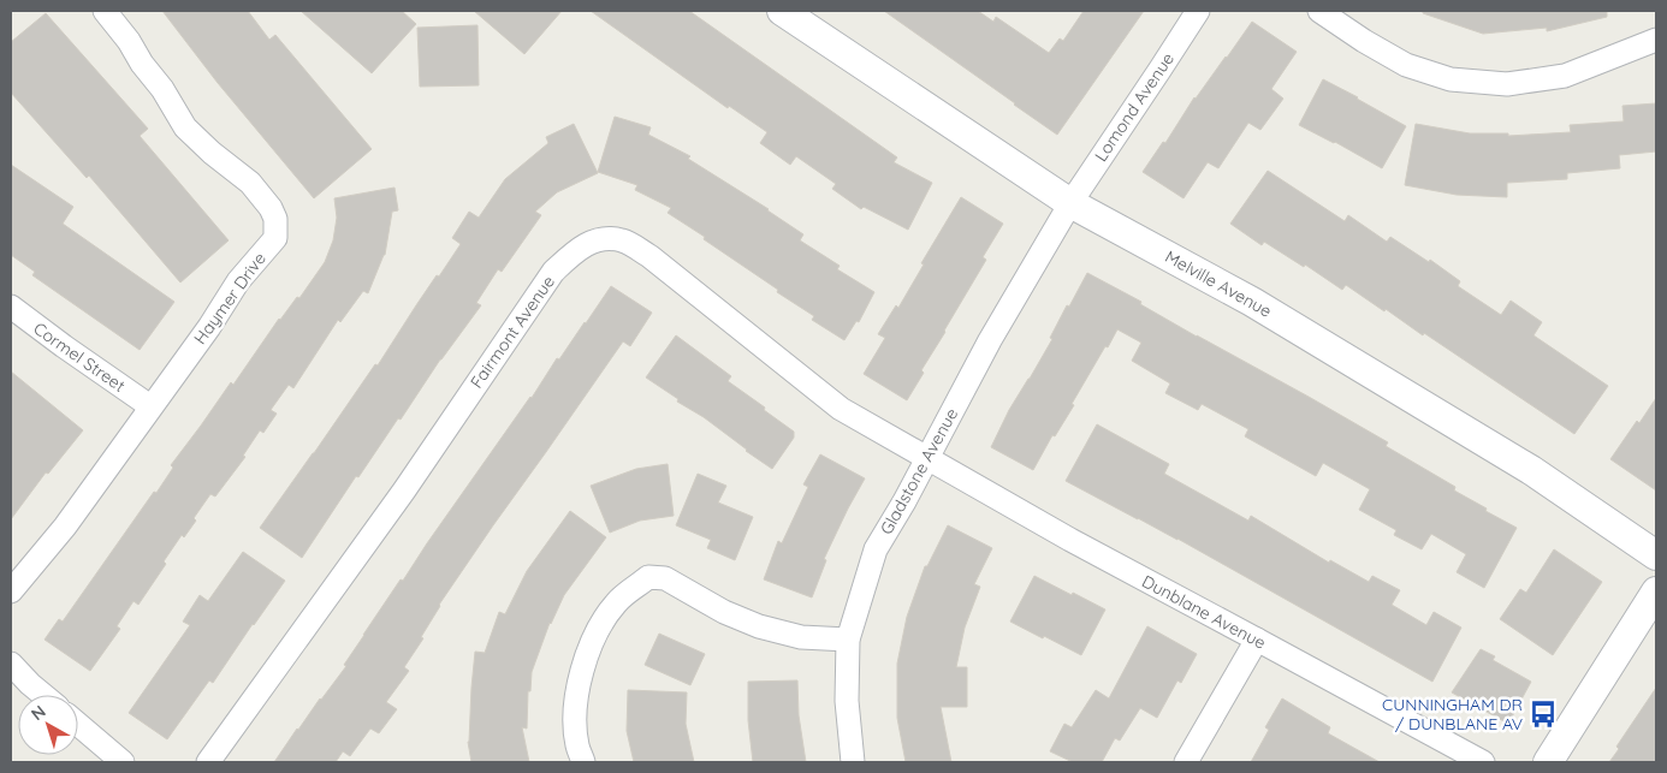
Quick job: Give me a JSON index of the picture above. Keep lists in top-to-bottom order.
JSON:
{
  "streets": {
    "street": [
      "Lomond Avenue",
      "Melville Avenue",
      "Haymer Drive",
      "Fairmont Avenue",
      "Cormel Street",
      "Gladstone Avenue",
      "Dunblane Avenue"
    ]
  },
  "crossings": [
    ["Lomond Avenue", "Melville Avenue"],
    ["Lomond Avenue", "Gladstone Avenue"],
    ["Melville Avenue", "Gladstone Avenue"],
    ["Haymer Drive", "Cormel Street"],
    ["Fairmont Avenue", "Gladstone Avenue"],
    ["Fairmont Avenue", "Dunblane Avenue"],
    ["Gladstone Avenue", "Dunblane Avenue"]
  ],
  "places": {
    "bus stop": ["CUNNINGHAM DR / DUNBLANE AV"]
  },
  "north": "top left"
}
